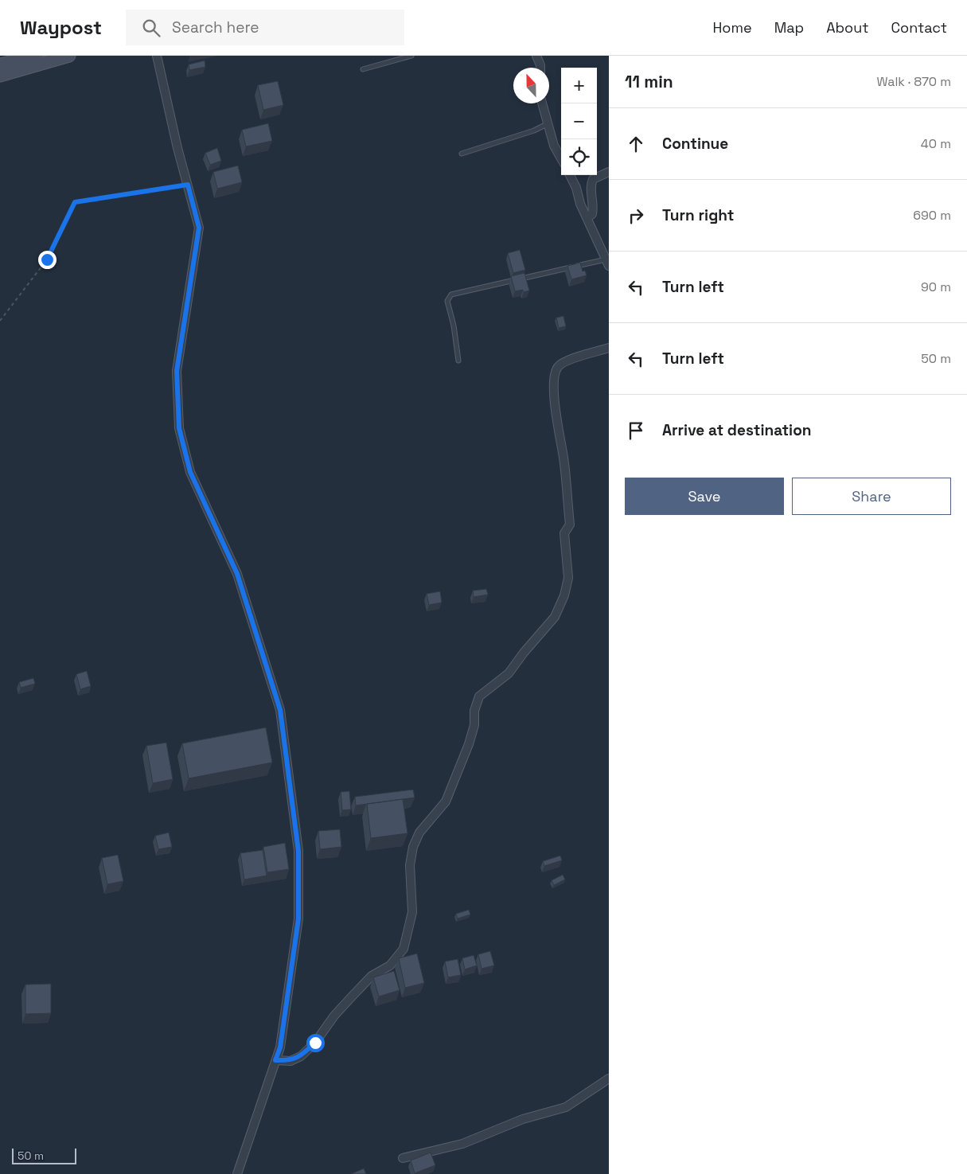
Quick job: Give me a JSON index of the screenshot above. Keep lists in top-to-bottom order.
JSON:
{
  "scale_bar": "50 m",
  "north": "top",
  "page": {
    "header": "Waypost",
    "search": "Search here",
    "nav": [
      "Home",
      "Map",
      "About",
      "Contact"
    ],
    "heading": ["11 min", "Walk · 870 m"],
    "map_buttons": ["+", "−"],
    "list": [
      ["Continue", "40 m"],
      ["Turn right", "690 m"],
      ["Turn left", "90 m"],
      ["Turn left", "50 m"],
      "Arrive at destination"
    ],
    "buttons": ["Save", "Share"],
    "scale": "50 m"
  }
}
